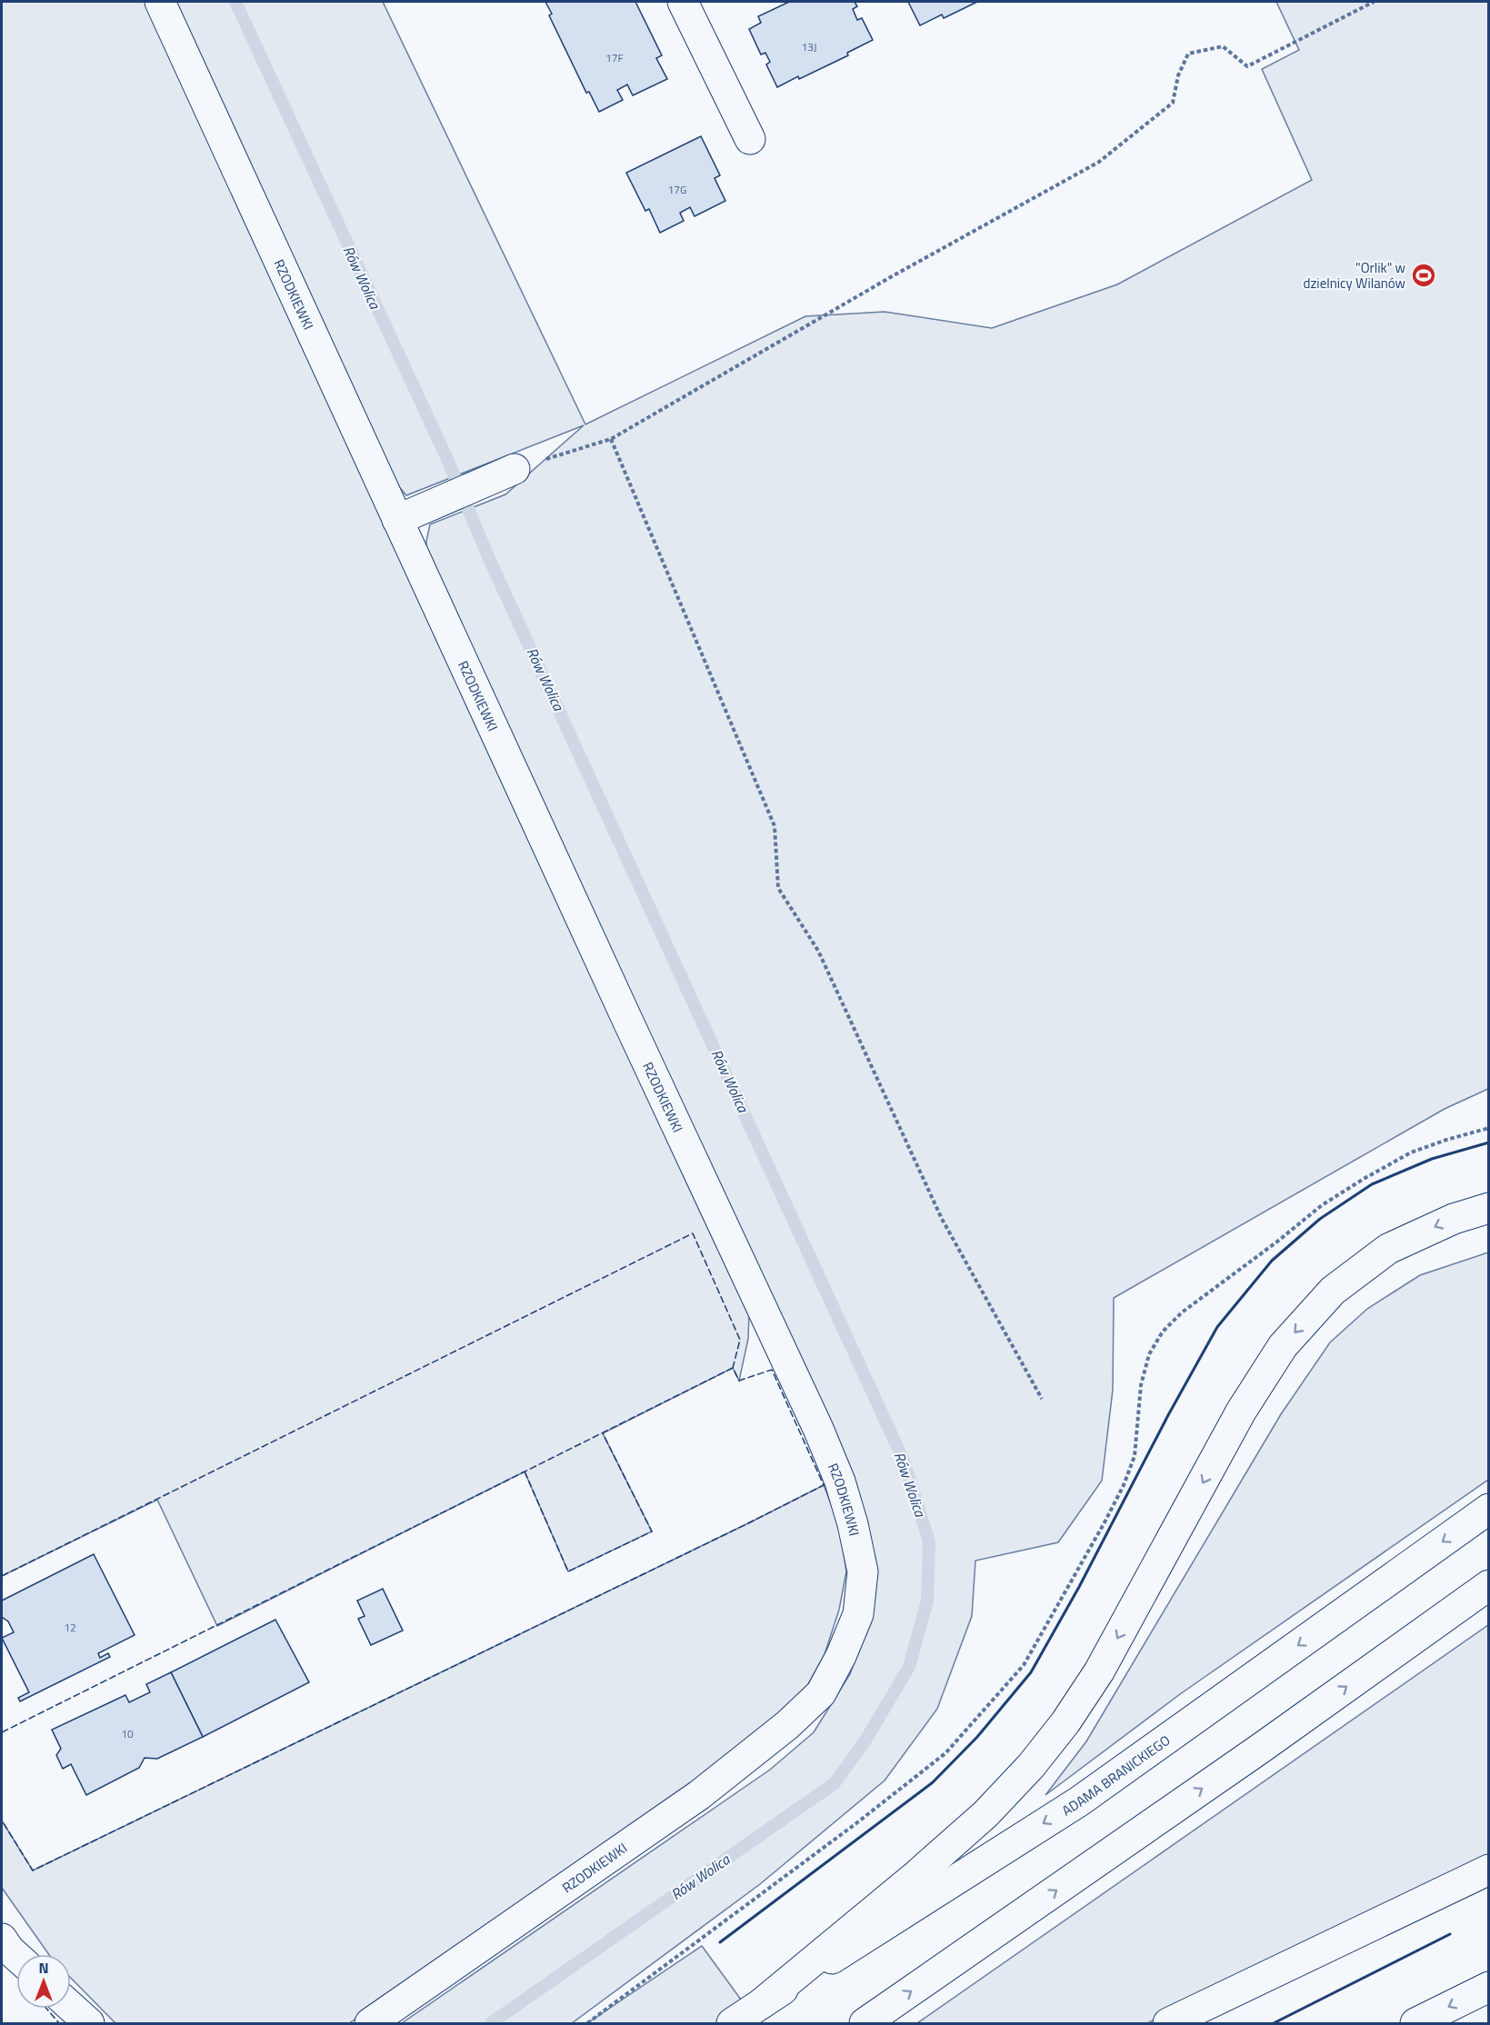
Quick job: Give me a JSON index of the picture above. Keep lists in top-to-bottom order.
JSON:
{
  "streets": {
    "main road": ["RZODKIEWKI", "ADAMA BRANICKIEGO"]
  },
  "water": ["Rów Wolica"],
  "places": {
    "sports": ["\"Orlik\" w dzielnicy Wilanów"]
  },
  "house_numbers": [
    "13J",
    "17F",
    "17G",
    "12",
    "10"
  ],
  "north": "top"
}
